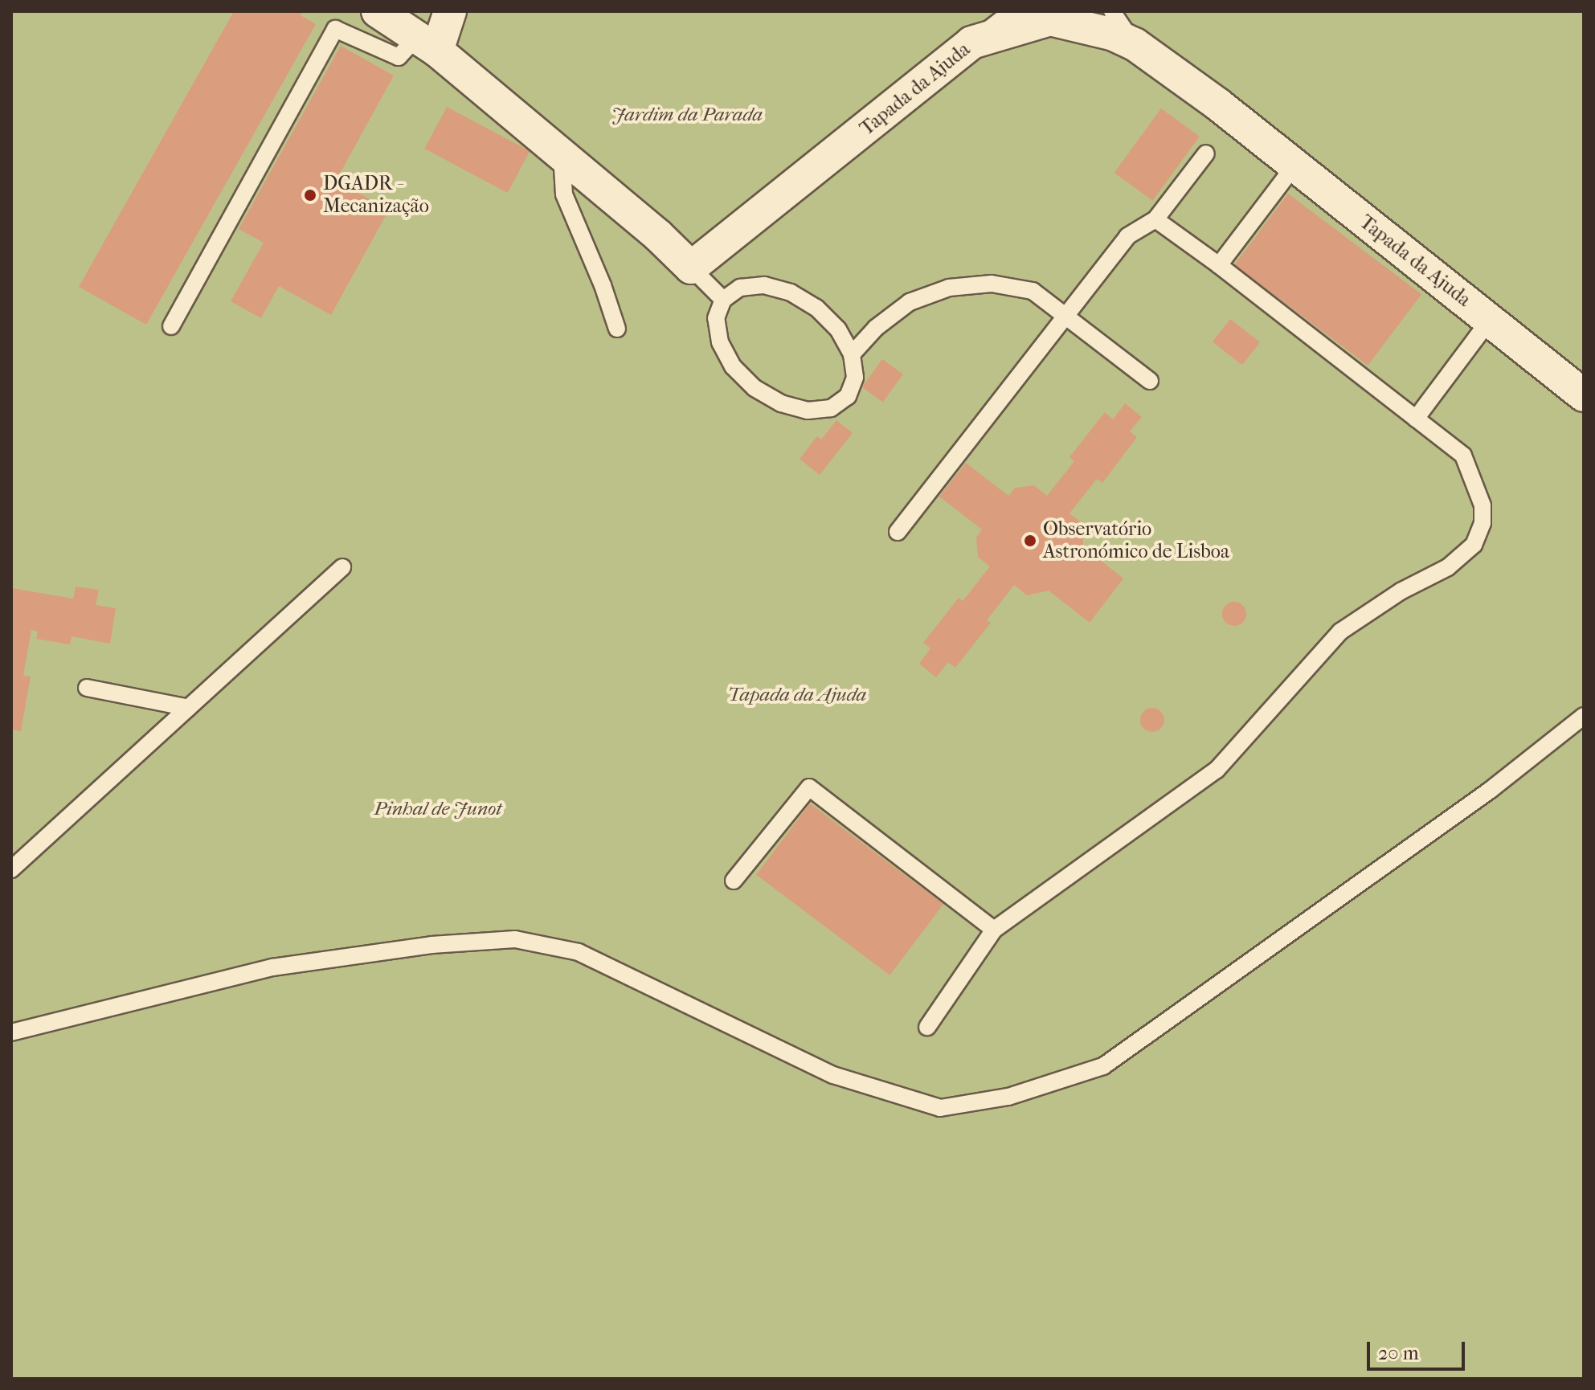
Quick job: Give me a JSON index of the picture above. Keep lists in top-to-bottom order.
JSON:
{
  "streets": {
    "street": ["Tapada da Ajuda"]
  },
  "parks": ["Jardim da Parada", "Tapada da Ajuda", "Pinhal de Junot"],
  "places": ["DGADR - Mecanização", "Observatório Astronómico de Lisboa"],
  "scale_bar": "20 m"
}
